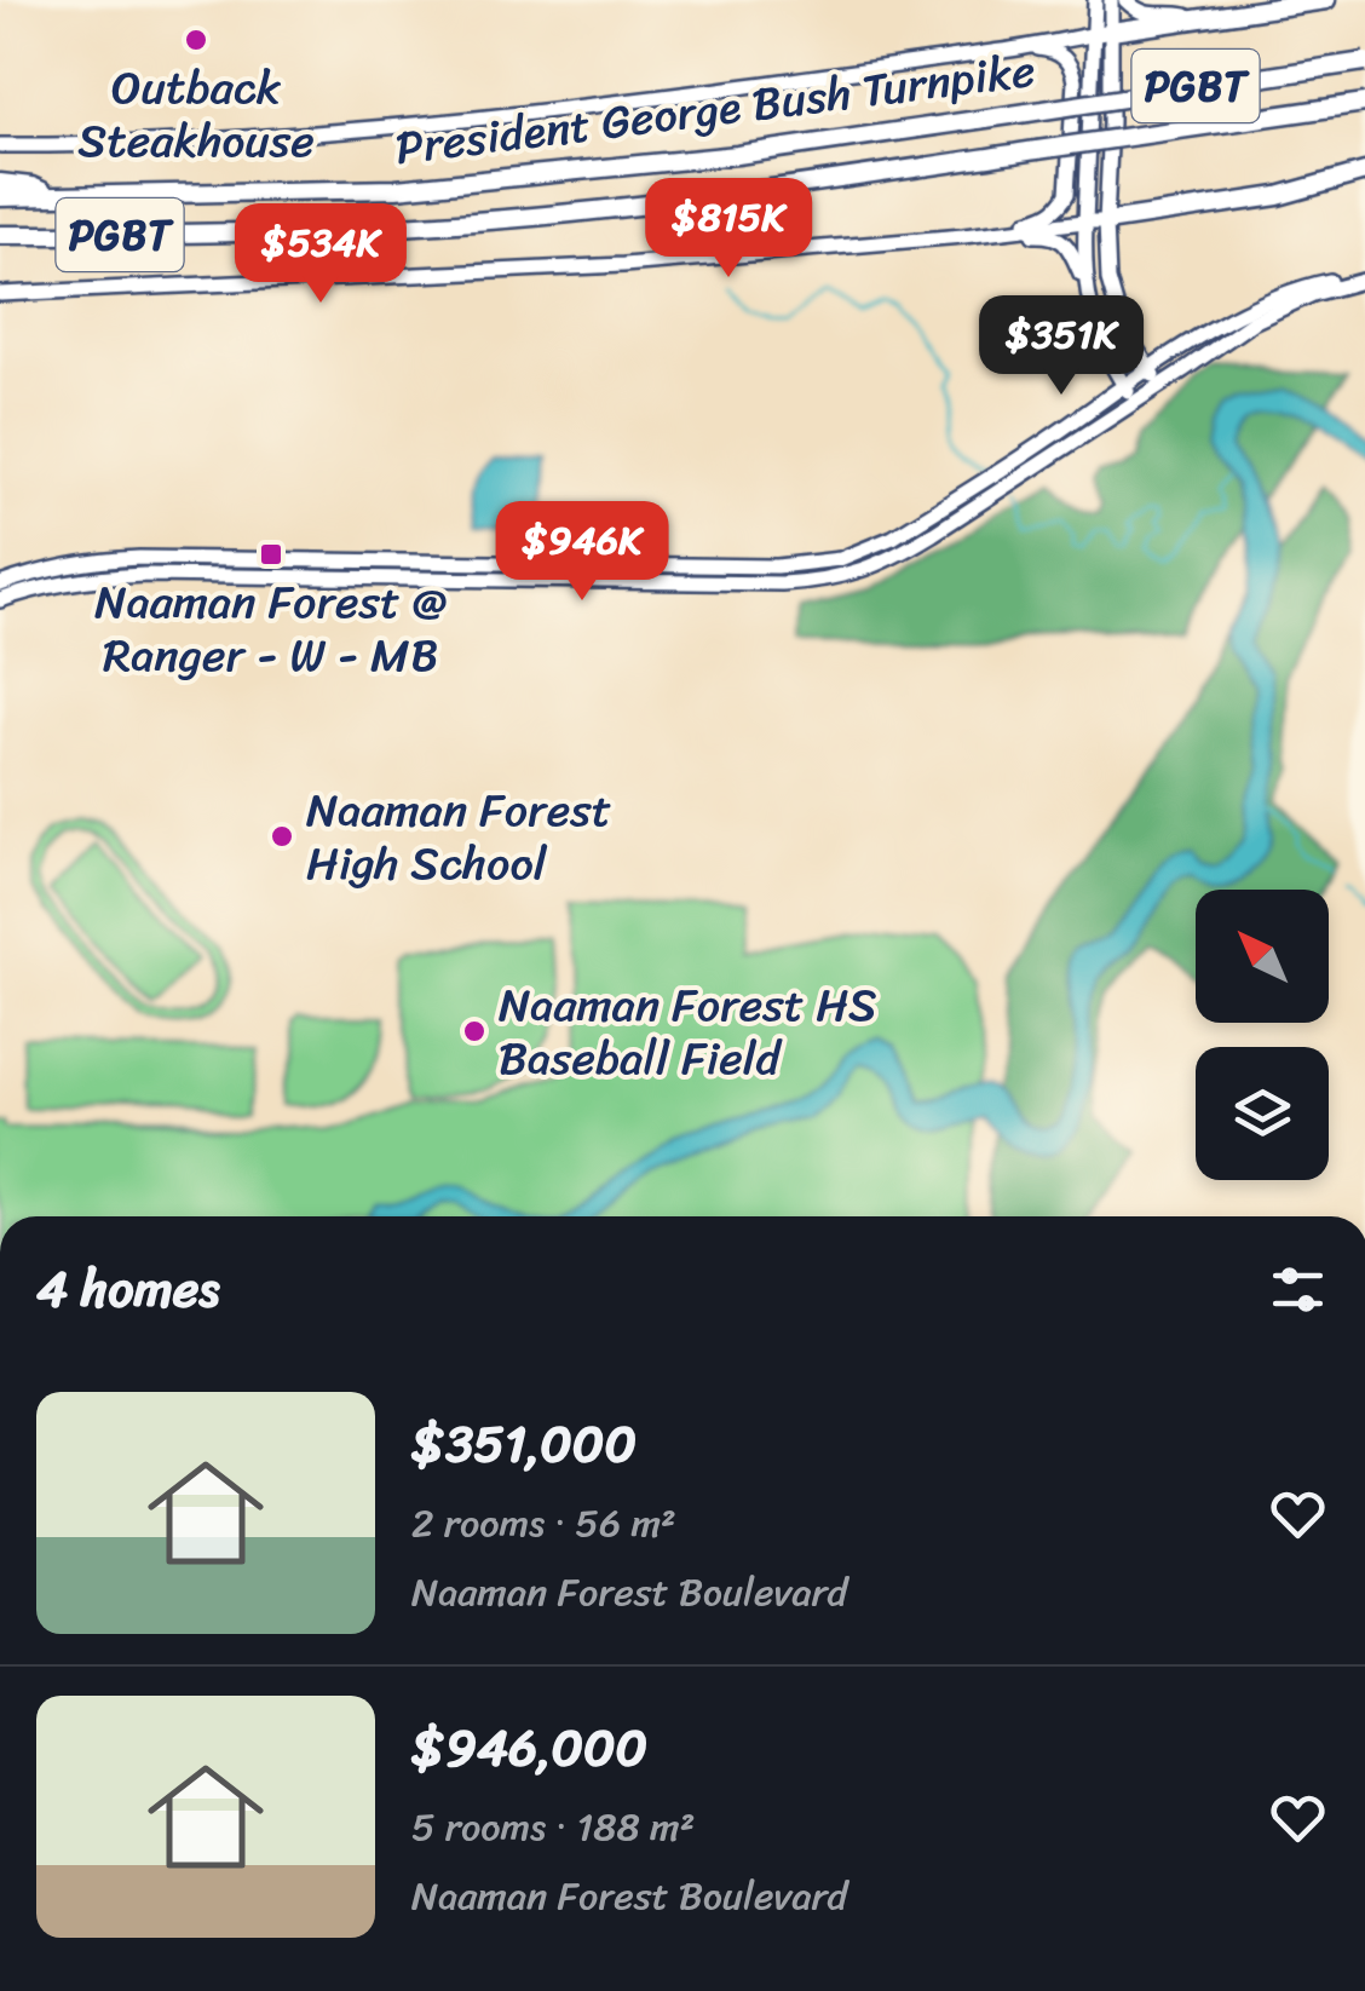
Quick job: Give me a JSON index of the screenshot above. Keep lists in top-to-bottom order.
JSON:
{
  "streets": {
    "highway": ["PGBT", "President George Bush Turnpike"]
  },
  "places": {
    "other": ["Outback Steakhouse", "Naaman Forest High School", "Naaman Forest HS Baseball Field"],
    "transit": ["Naaman Forest @ Ranger - W - MB"]
  },
  "north": "top left",
  "page": {
    "price": [
      "$815K",
      "$534K",
      "$351K",
      "$946K"
    ],
    "heading": "4 homes",
    "list": [
      {
        "name": "$351,000",
        "note": "2 rooms · 56 m² · Naaman Forest Boulevard"
      },
      {
        "name": "$946,000",
        "note": "5 rooms · 188 m² · Naaman Forest Boulevard"
      }
    ]
  }
}
